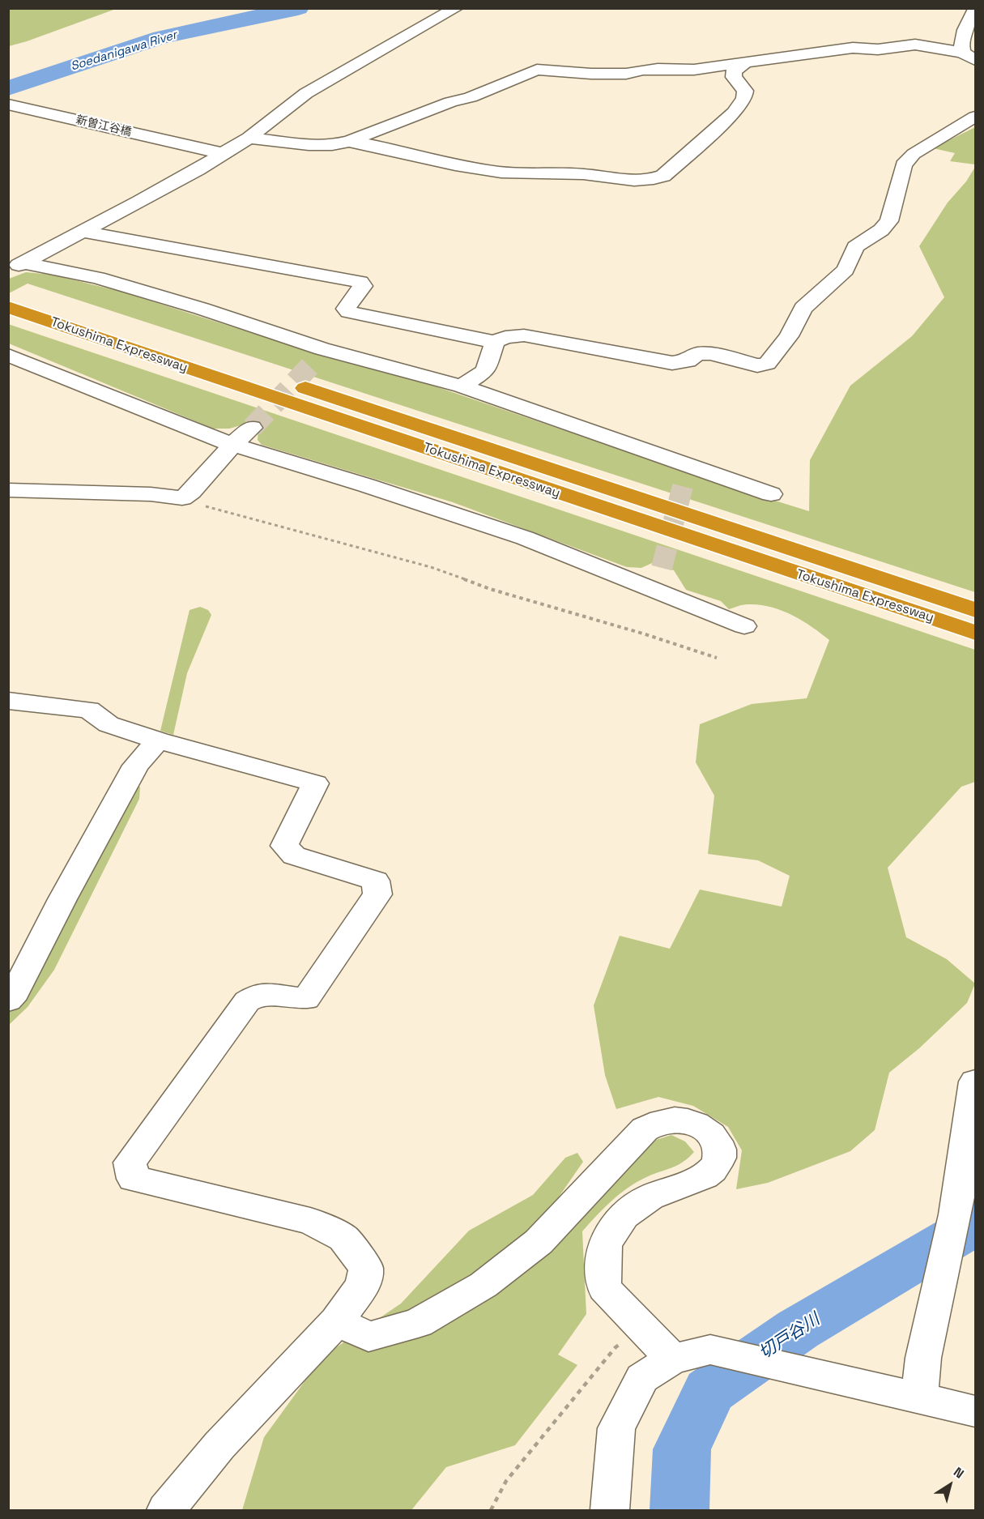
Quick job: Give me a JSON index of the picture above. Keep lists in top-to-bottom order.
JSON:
{
  "streets": {
    "highway": ["Tokushima Expressway"],
    "street": ["新曽江谷橋"]
  },
  "water": ["Soedanigawa River", "切戸谷川"],
  "north": "top right"
}
